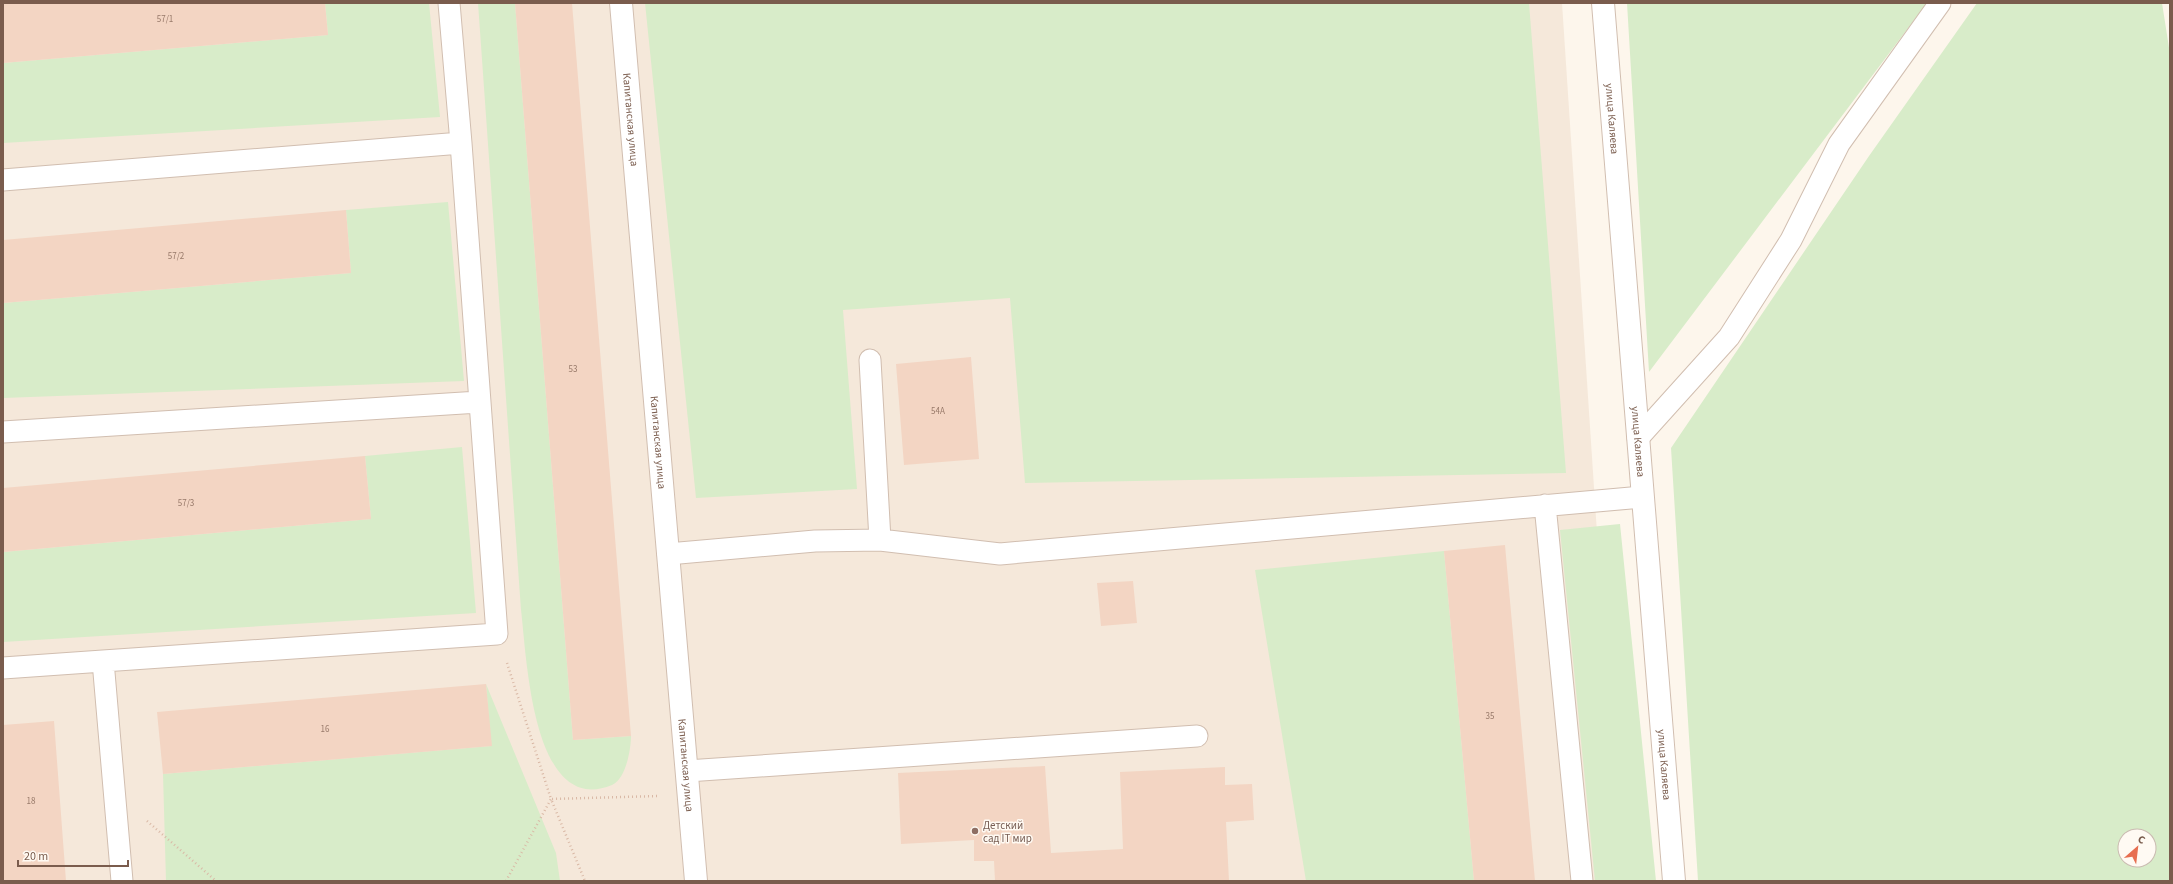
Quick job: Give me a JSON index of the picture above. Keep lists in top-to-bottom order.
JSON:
{
  "streets": {
    "street": ["Капитанская улица", "улица Каляева"]
  },
  "places": ["Детский сад IT мир"],
  "house_numbers": [
    "57/1",
    "57/2",
    "53",
    "54А",
    "57/3",
    "35",
    "16",
    "18"
  ],
  "scale_bar": "20 m",
  "north": "top right"
}
